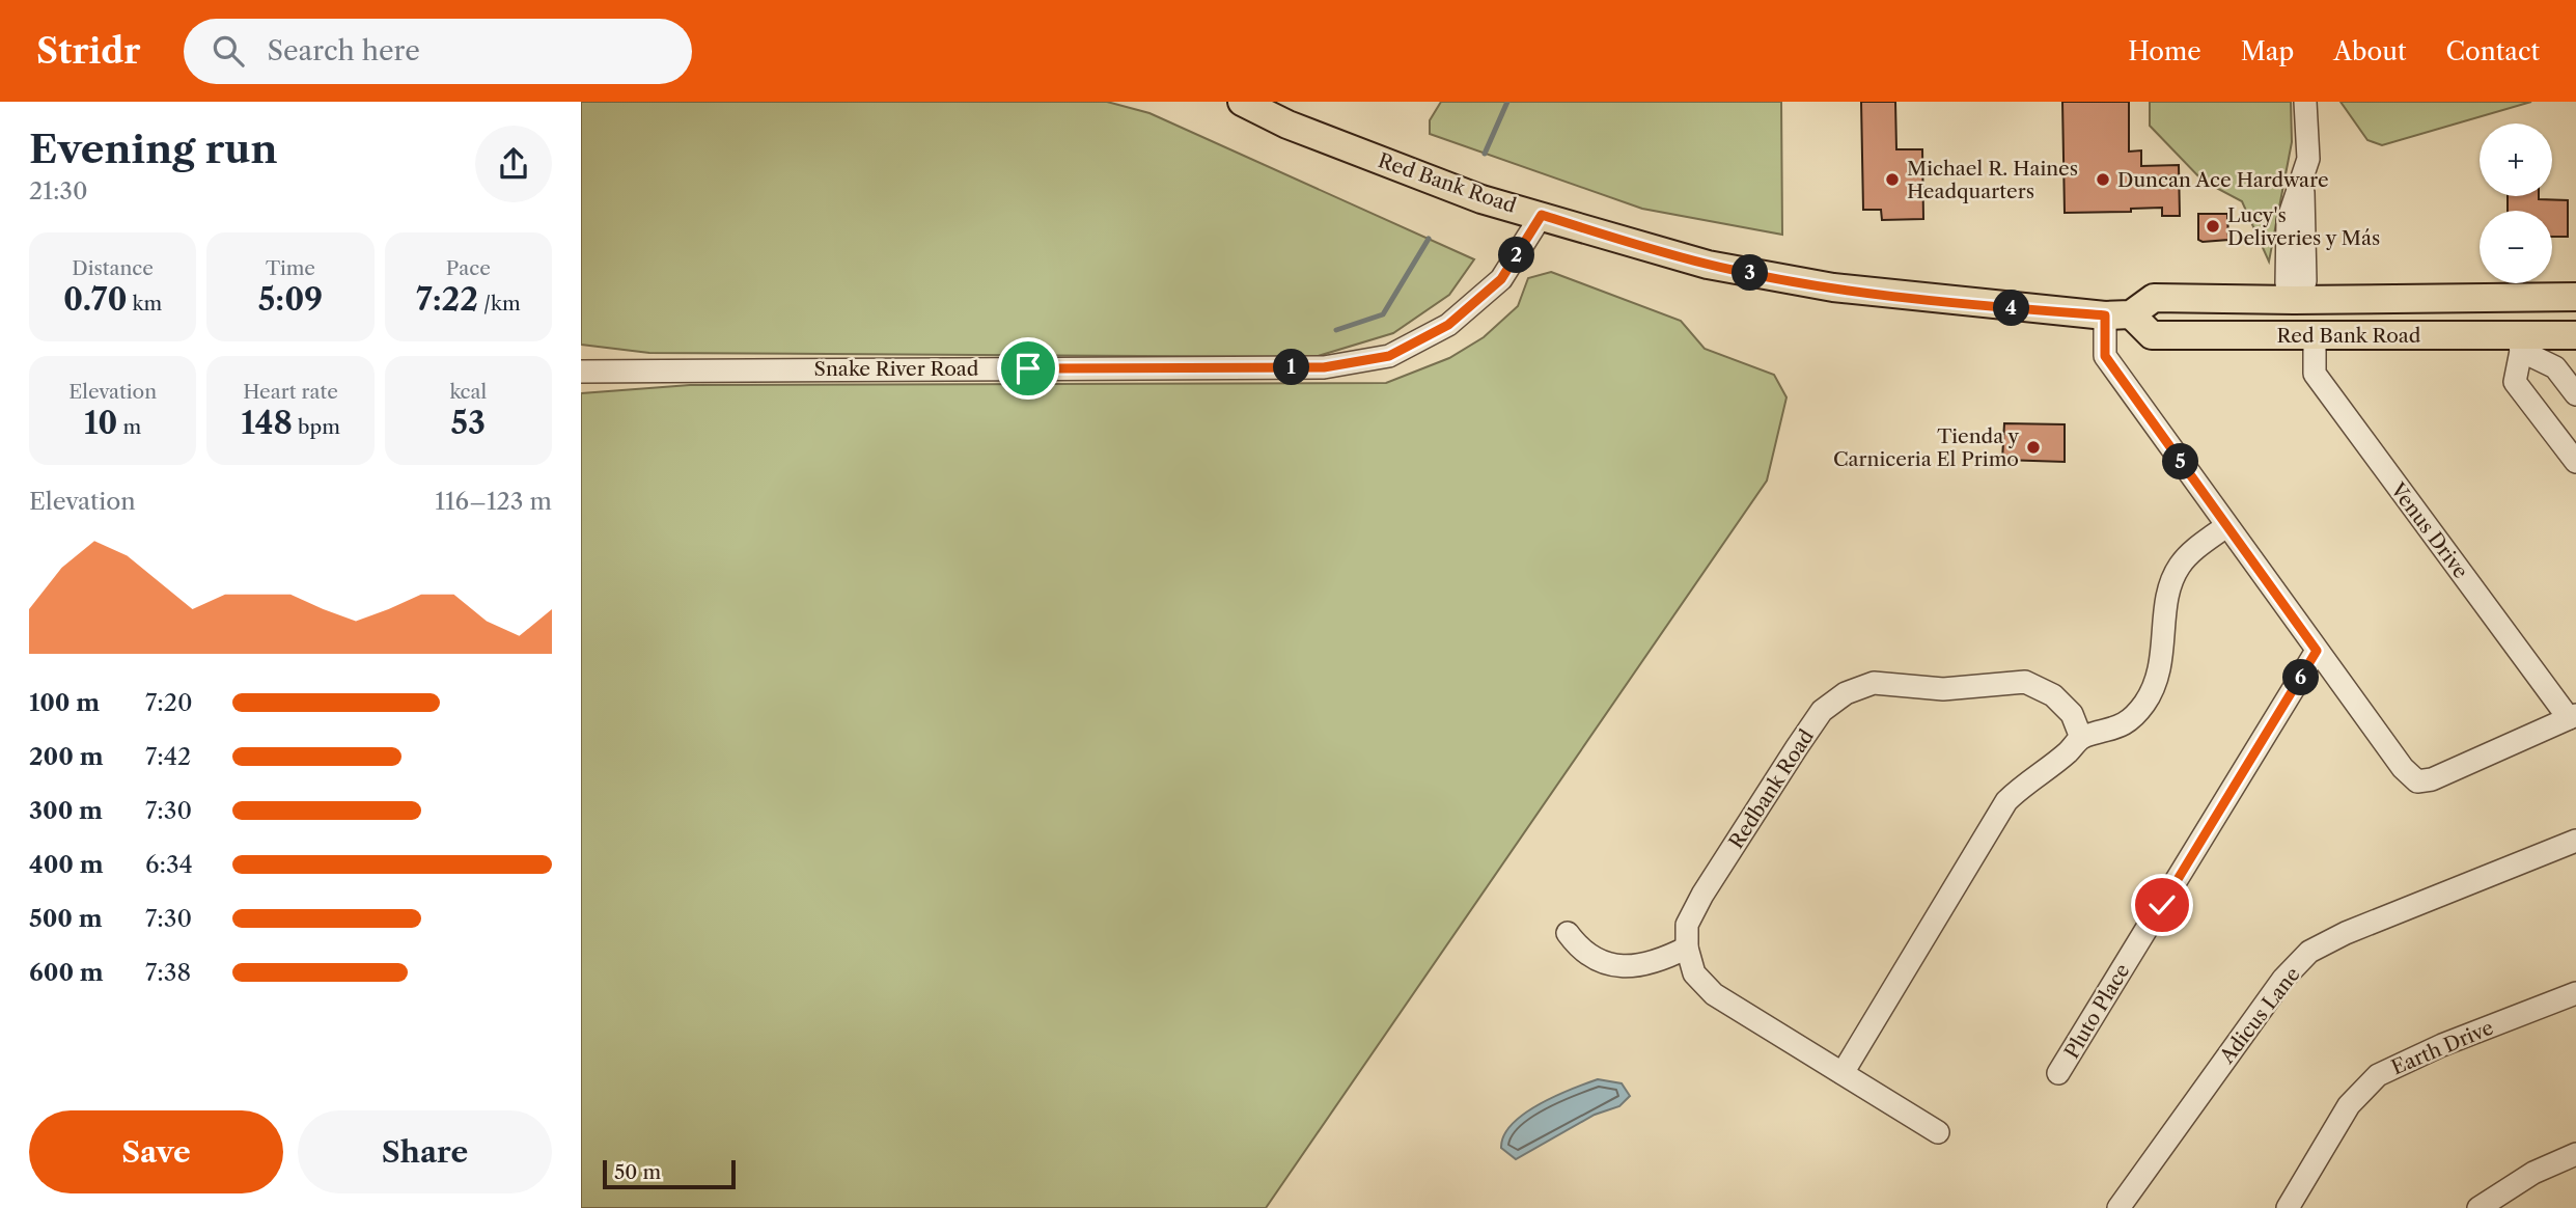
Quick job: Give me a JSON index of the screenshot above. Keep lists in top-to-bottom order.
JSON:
{
  "streets": {
    "main road": ["Red Bank Road"],
    "street": [
      "Snake River Road",
      "Venus Drive",
      "Redbank Road",
      "Pluto Place",
      "Adicus Lane",
      "Earth Drive"
    ]
  },
  "crossings": [
    ["Red Bank Road", "Snake River Road"],
    ["Red Bank Road", "Venus Drive"]
  ],
  "places": [
    "Michael R. Haines Headquarters",
    "Duncan Ace Hardware",
    "Lucy's Deliveries y Más",
    "Tienda y Carniceria El Primo"
  ],
  "scale_bar": "50 m",
  "page": {
    "header": "Stridr",
    "search": "Search here",
    "nav": [
      "Home",
      "Map",
      "About",
      "Contact"
    ],
    "heading": ["Evening run", "21:30"],
    "map_buttons": ["+", "−"],
    "stats": [
      ["Distance", "0.70 km"],
      ["Time", "5:09"],
      ["Pace", "7:22 /km"],
      ["Elevation", "10 m"],
      ["Heart rate", "148 bpm"],
      ["kcal", "53"]
    ],
    "pins": [
      "2",
      "3",
      "4",
      "1",
      "5",
      "6"
    ],
    "chart": ["Elevation", "116–123 m"],
    "list": [
      {
        "name": "100 m",
        "note": "7:20"
      },
      {
        "name": "200 m",
        "note": "7:42"
      },
      {
        "name": "300 m",
        "note": "7:30"
      },
      {
        "name": "400 m",
        "note": "6:34"
      },
      {
        "name": "500 m",
        "note": "7:30"
      },
      {
        "name": "600 m",
        "note": "7:38"
      }
    ],
    "buttons": ["Save", "Share"],
    "scale": "50 m"
  }
}
